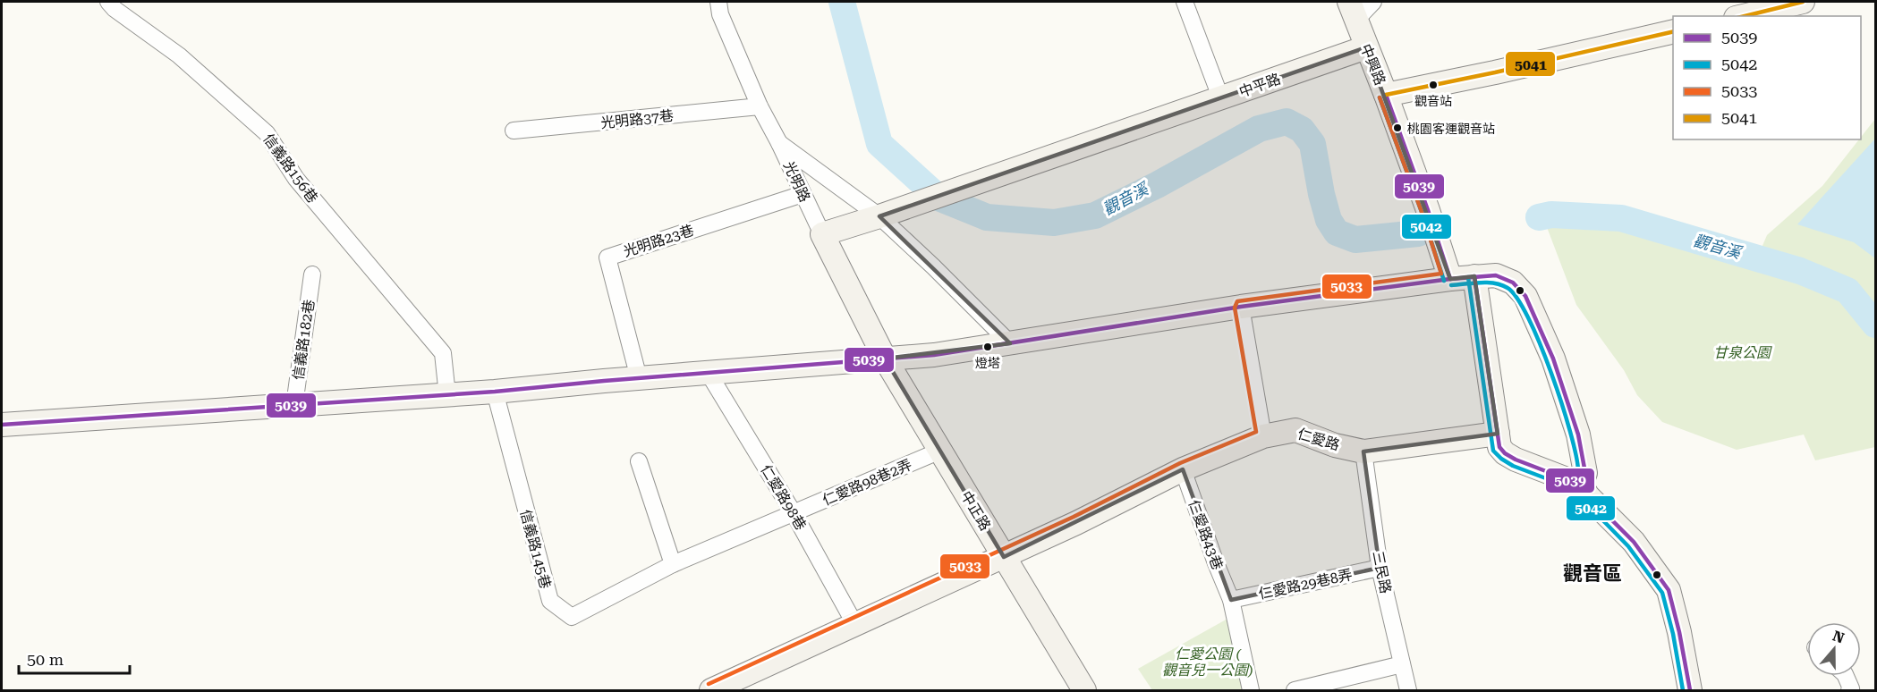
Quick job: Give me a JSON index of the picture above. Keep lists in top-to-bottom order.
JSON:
{
  "streets": {
    "street": [
      "中興路",
      "中平路",
      "光明路37巷",
      "信義路156巷",
      "光明路",
      "光明路23巷",
      "信義路182巷",
      "仁愛路",
      "仁愛路98巷2弄",
      "仁愛路98巷",
      "中正路",
      "仁愛路43巷",
      "信義路145巷",
      "三民路",
      "仁愛路29巷8弄"
    ]
  },
  "crossings": [
    ["中興路", "中平路"],
    ["光明路37巷", "光明路"],
    ["光明路", "中正路"],
    ["仁愛路", "仁愛路98巷"],
    ["仁愛路", "中正路"],
    ["仁愛路", "仁愛路43巷"],
    ["仁愛路", "三民路"],
    ["仁愛路98巷2弄", "仁愛路98巷"],
    ["仁愛路98巷2弄", "中正路"],
    ["仁愛路98巷2弄", "信義路145巷"],
    ["仁愛路43巷", "仁愛路29巷8弄"],
    ["三民路", "仁愛路29巷8弄"]
  ],
  "districts": ["觀音區"],
  "water": ["觀音溪"],
  "parks": ["甘泉公園", "仁愛公園 ( 觀音兒一公園)"],
  "places": ["觀音站", "桃園客運觀音站", "燈塔"],
  "lines": [
    "transit line 5041",
    "transit line 5039",
    "transit line 5042",
    "transit line 5033"
  ],
  "legend": [
    "5039",
    "5042",
    "5033",
    "5041"
  ],
  "scale_bar": "50 m",
  "north": "top"
}
